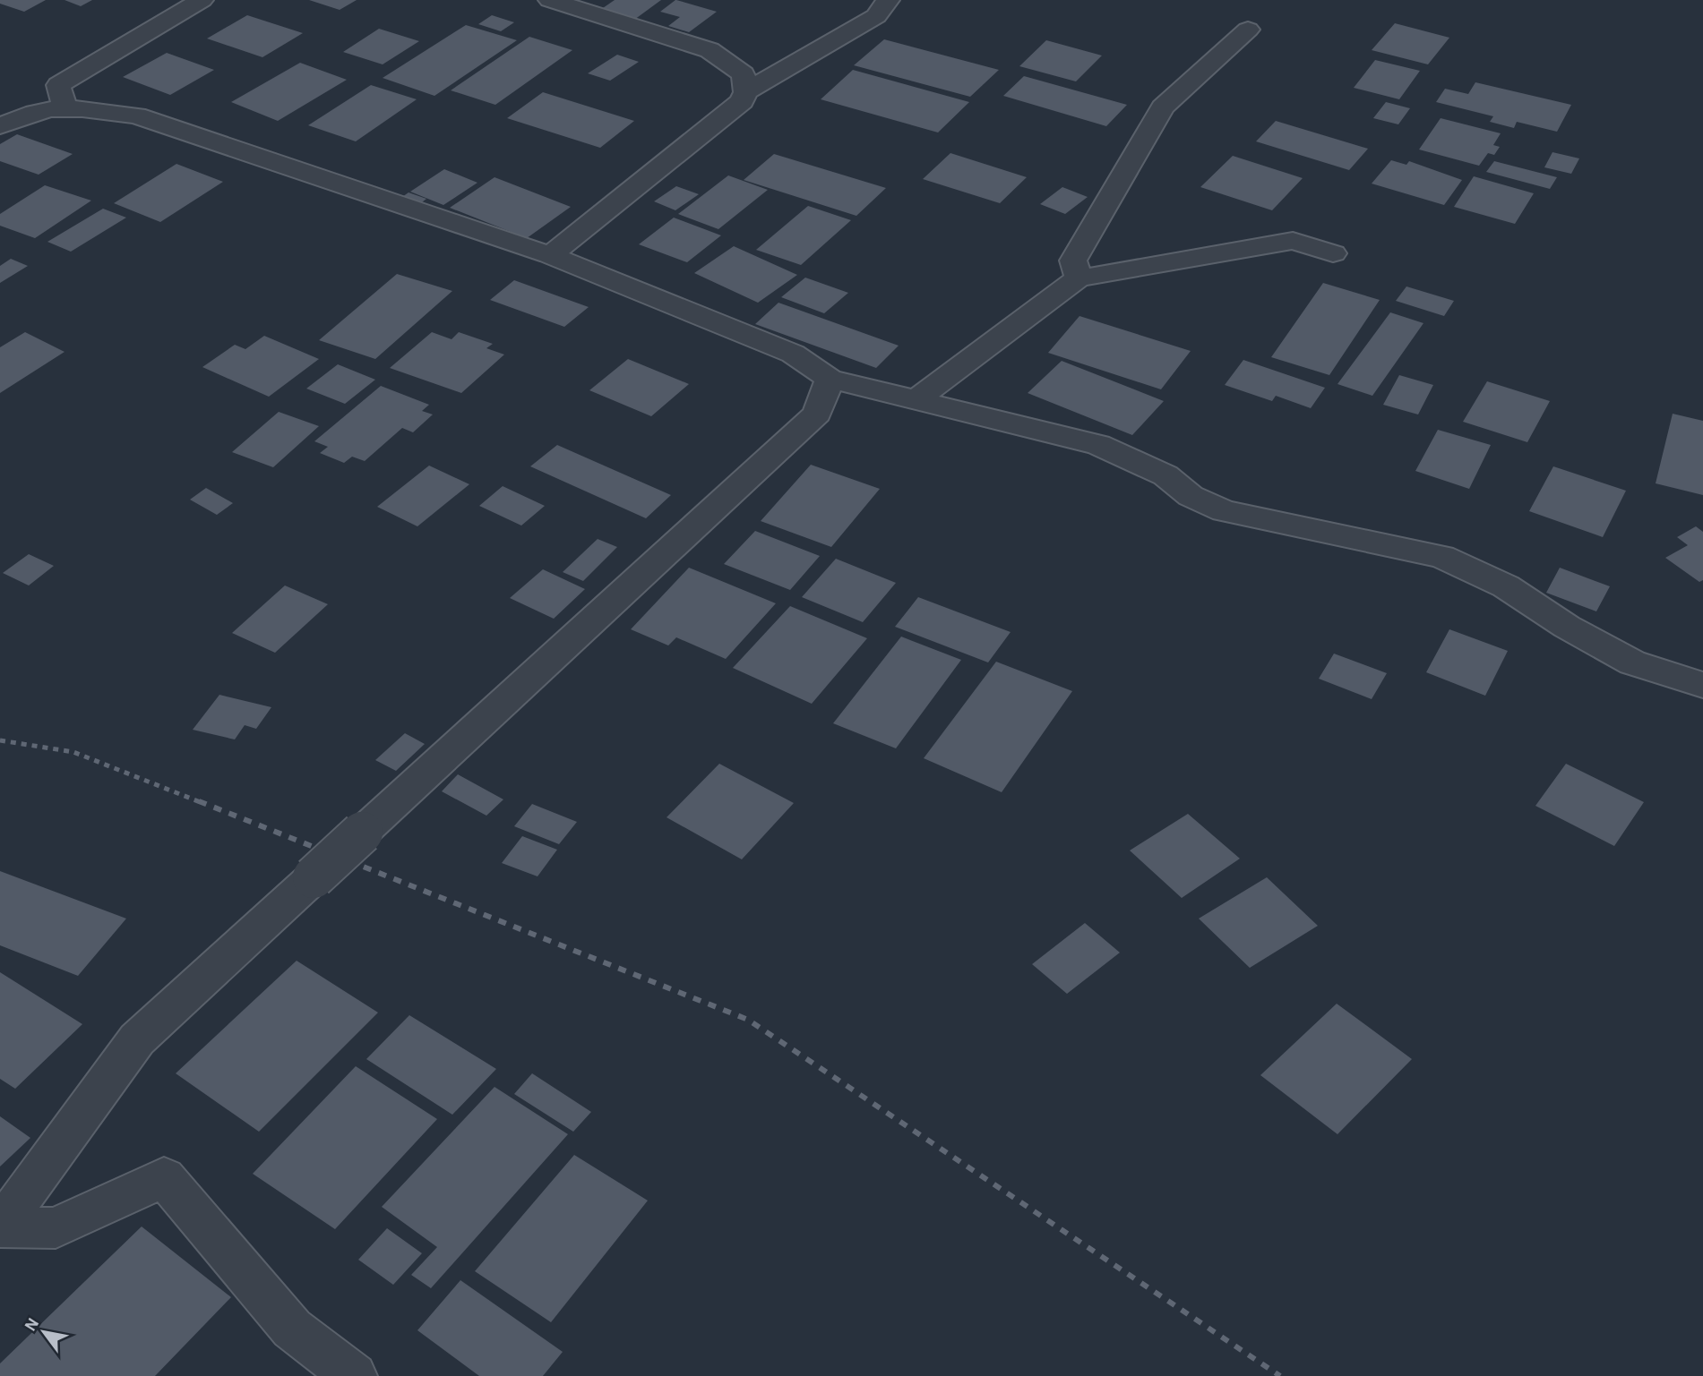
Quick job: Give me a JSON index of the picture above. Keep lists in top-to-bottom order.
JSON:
{
  "north": "top left"
}
